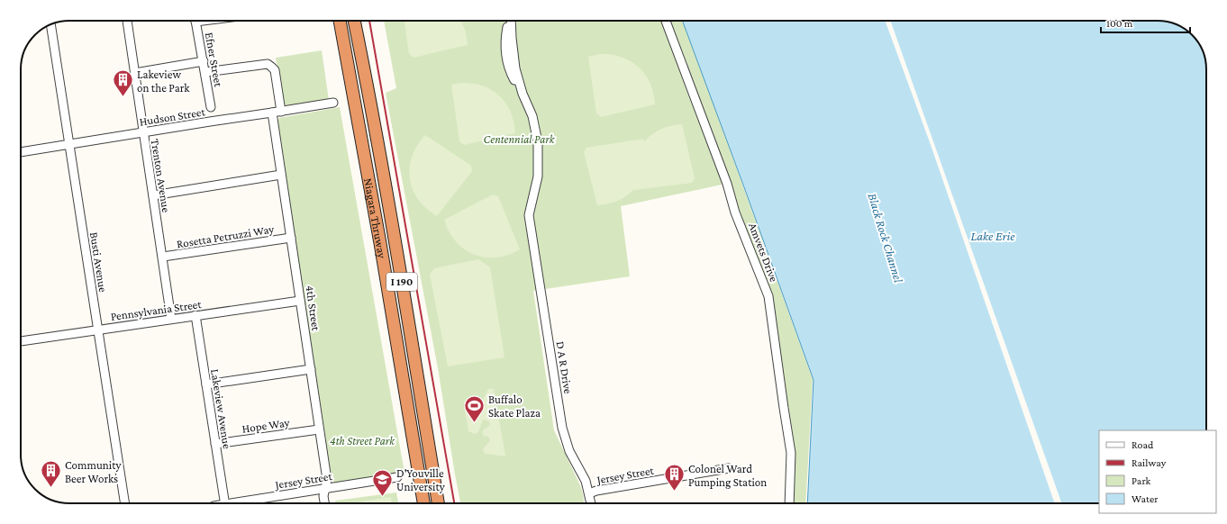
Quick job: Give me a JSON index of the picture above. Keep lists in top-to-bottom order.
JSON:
{
  "streets": {
    "highway": ["Niagara Thruway", "I 190"],
    "street": [
      "Efner Street",
      "Hudson Street",
      "Trenton Avenue",
      "Rosetta Petruzzi Way",
      "Amvets Drive",
      "Busti Avenue",
      "4th Street",
      "Pennsylvania Street",
      "D A R Drive",
      "Lakeview Avenue",
      "Hope Way",
      "Jersey Street"
    ]
  },
  "crossings": [
    ["Hudson Street", "Trenton Avenue"],
    ["Hudson Street", "Busti Avenue"],
    ["Hudson Street", "4th Street"],
    ["Trenton Avenue", "Rosetta Petruzzi Way"],
    ["Trenton Avenue", "Pennsylvania Street"],
    ["Rosetta Petruzzi Way", "4th Street"],
    ["Busti Avenue", "Pennsylvania Street"],
    ["4th Street", "Pennsylvania Street"],
    ["4th Street", "Hope Way"],
    ["4th Street", "Jersey Street"],
    ["Pennsylvania Street", "Lakeview Avenue"],
    ["D A R Drive", "Jersey Street"],
    ["Lakeview Avenue", "Hope Way"]
  ],
  "water": ["Lake Erie", "Black Rock Channel"],
  "parks": ["Centennial Park", "4th Street Park"],
  "places": {
    "building": ["Lakeview on the Park", "Community Beer Works", "Colonel Ward Pumping Station"],
    "sports": ["Buffalo Skate Plaza"],
    "school or university": ["D'Youville University"]
  },
  "legend": [
    "Road",
    "Railway",
    "Park",
    "Water"
  ],
  "scale_bar": "100 m"
}
